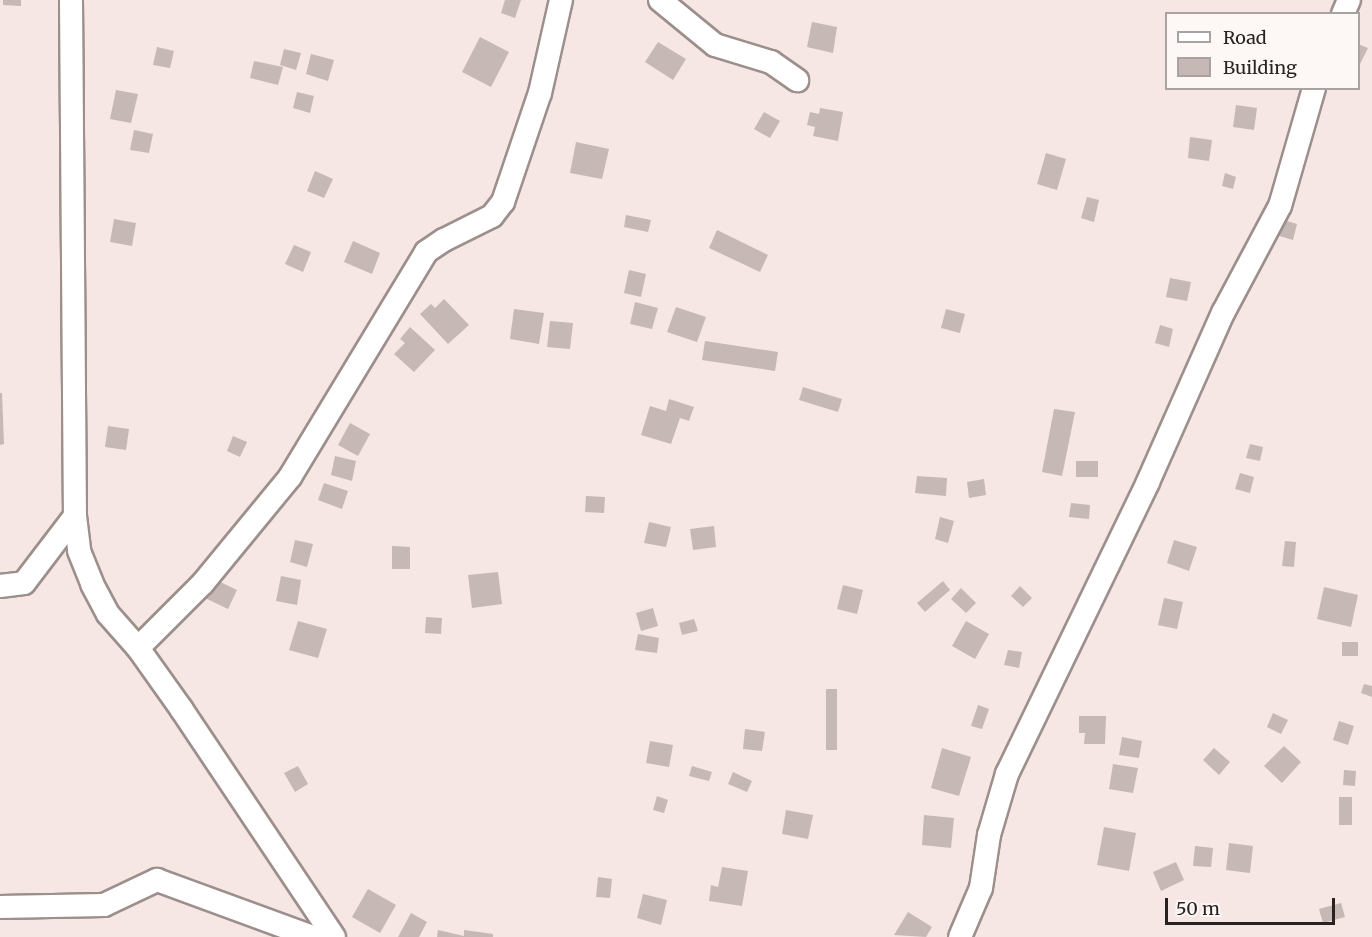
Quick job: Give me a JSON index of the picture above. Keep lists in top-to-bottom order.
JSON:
{
  "legend": ["Road", "Building"],
  "scale_bar": "50 m"
}
